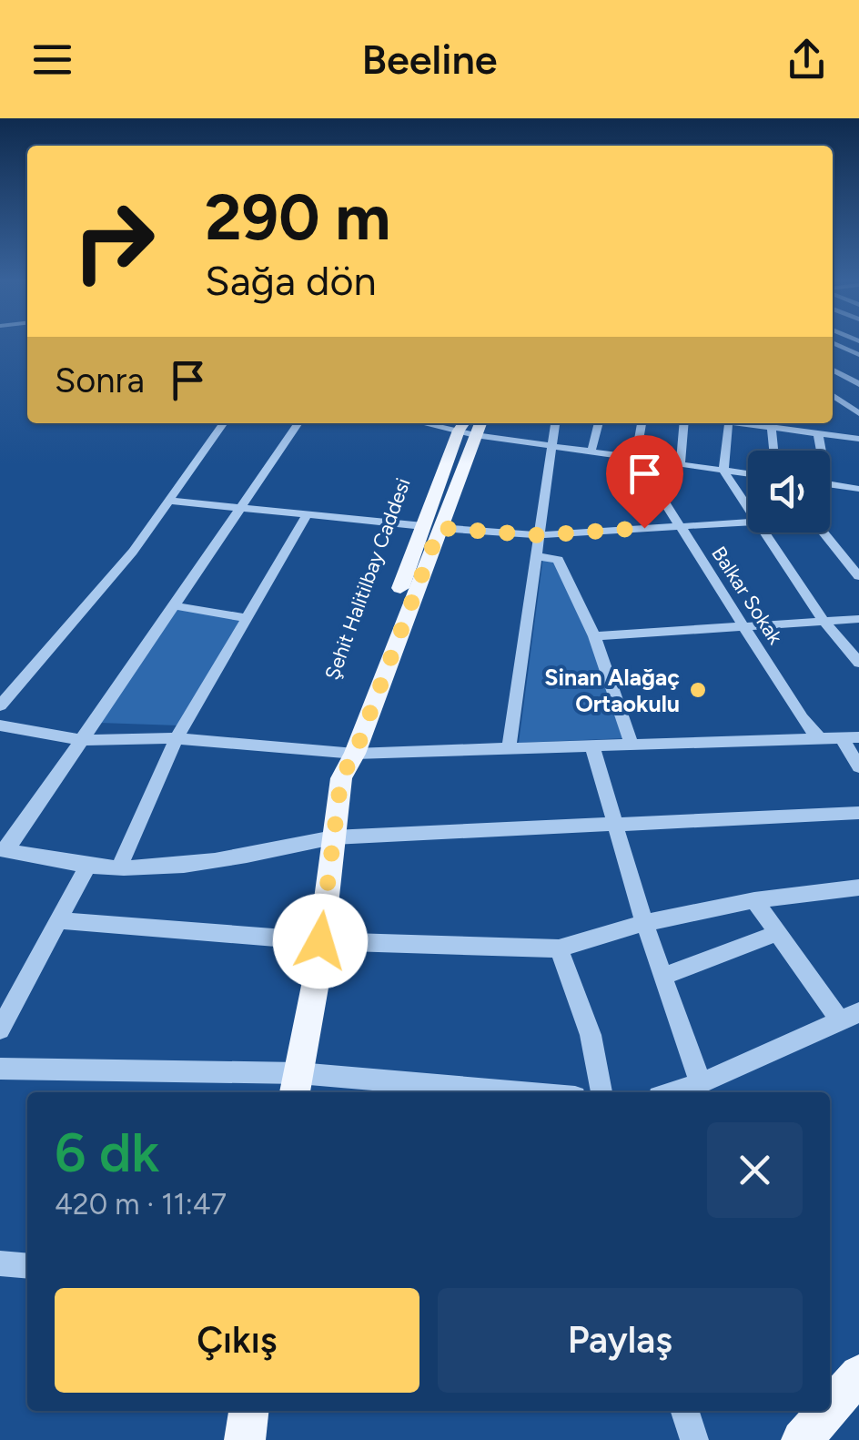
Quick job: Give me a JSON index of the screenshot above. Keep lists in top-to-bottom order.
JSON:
{
  "streets": {
    "street": ["Balkar Sokak"]
  },
  "places": ["Sinan Alağaç Ortaokulu"],
  "page": {
    "header": "Beeline",
    "turn": ["290 m", "Sağa dön"],
    "then": "Sonra",
    "heading": ["6 dk", "420 m · 11:47"],
    "buttons": ["Çıkış", "Paylaş"]
  }
}
